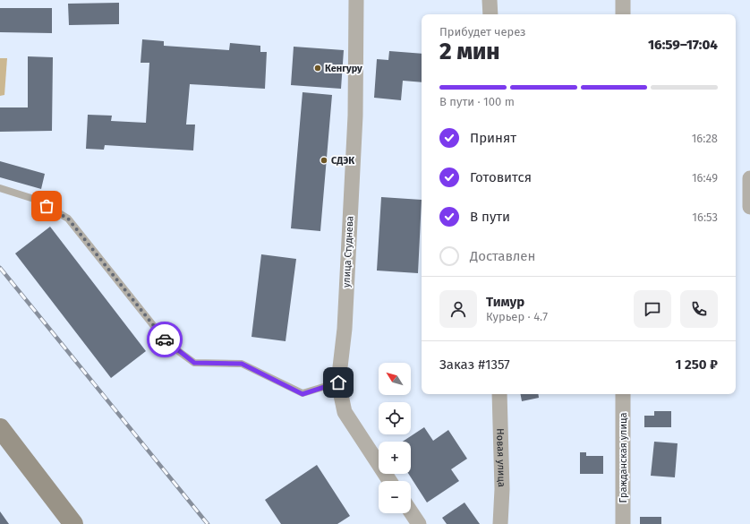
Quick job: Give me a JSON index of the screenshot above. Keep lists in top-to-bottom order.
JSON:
{
  "streets": {
    "street": ["улица Студнева", "Новая улица", "Гражданская улица"]
  },
  "places": ["Кенгуру", "СДЭК"],
  "north": "top left",
  "page": {
    "heading": ["2 мин", "Прибудет через", "16:59–17:04"],
    "panel": [
      "Тимур",
      "Курьер · 4.7",
      "Заказ #1357",
      "1 250 ₽"
    ],
    "bar": "В пути · 100 m",
    "list": [
      ["Принят", "16:28"],
      ["Готовится", "16:49"],
      ["В пути", "16:53"],
      "Доставлен"
    ],
    "map_buttons": ["+", "−"]
  }
}
